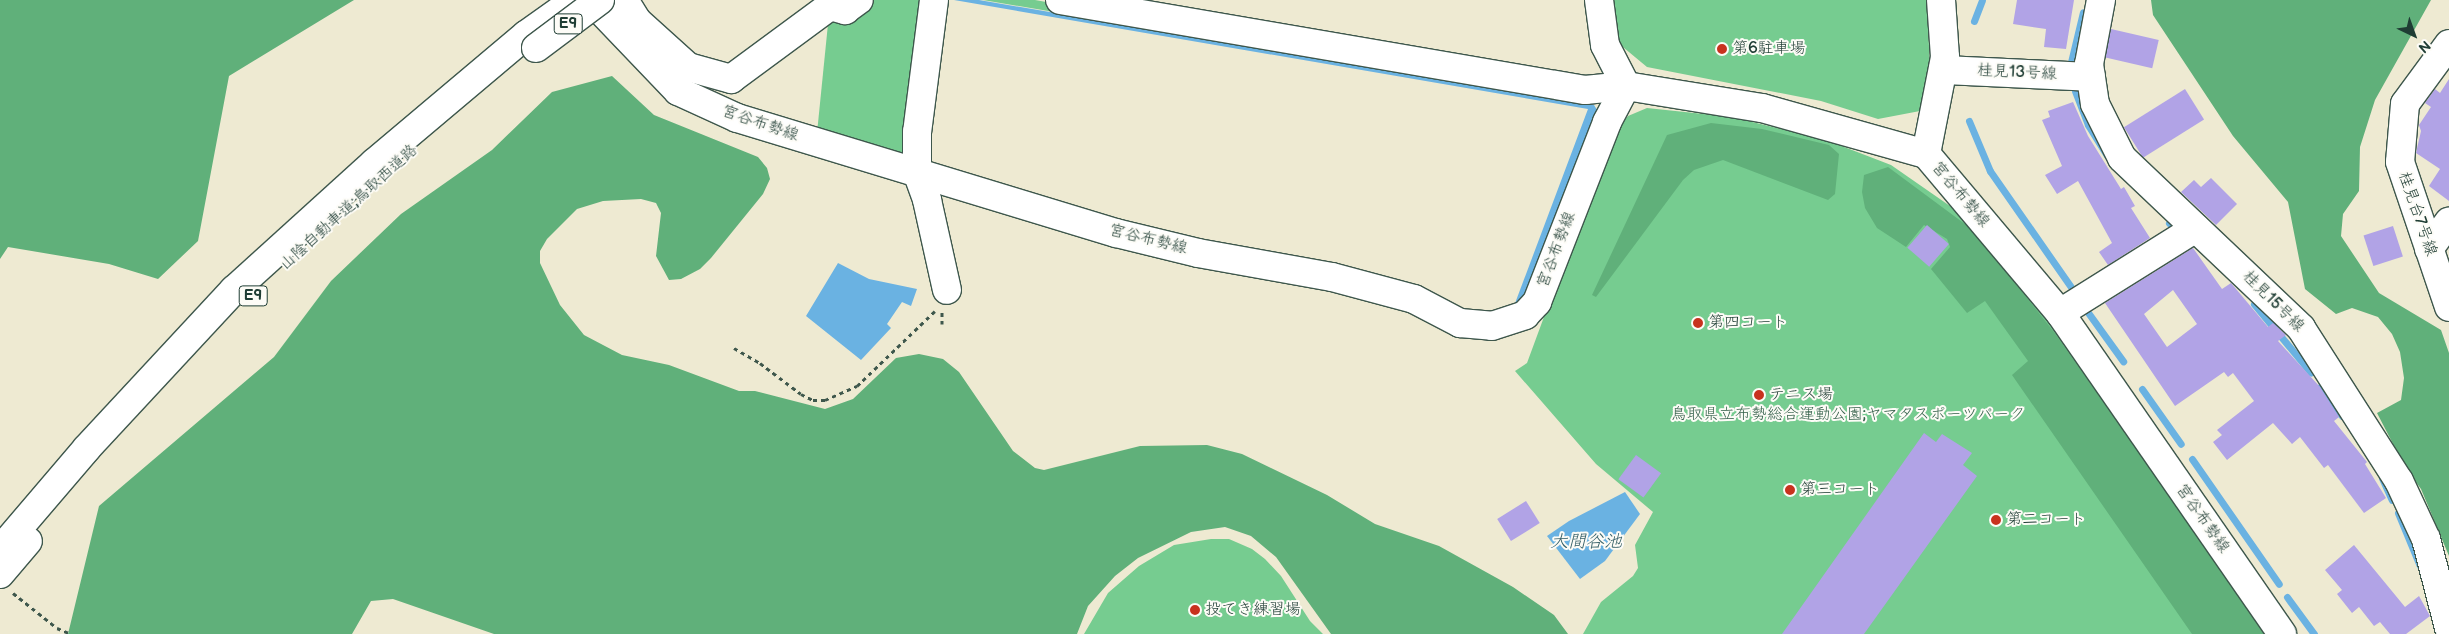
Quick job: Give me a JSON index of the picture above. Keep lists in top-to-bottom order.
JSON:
{
  "streets": {
    "main road": [
      "E9",
      "桂見13号線",
      "宮谷布勢線",
      "山陰自動車道;鳥取西道路",
      "桂見台7号線",
      "桂見15号線"
    ]
  },
  "crossings": [
    ["桂見13号線", "桂見15号線"]
  ],
  "water": ["大間谷池"],
  "parks": ["鳥取県立布勢総合運動公園;ヤマタスポーツパーク"],
  "places": [
    "第6駐車場",
    "第四コート",
    "テニス場",
    "第三コート",
    "第二コート",
    "投てき練習場"
  ],
  "north": "bottom right"
}
